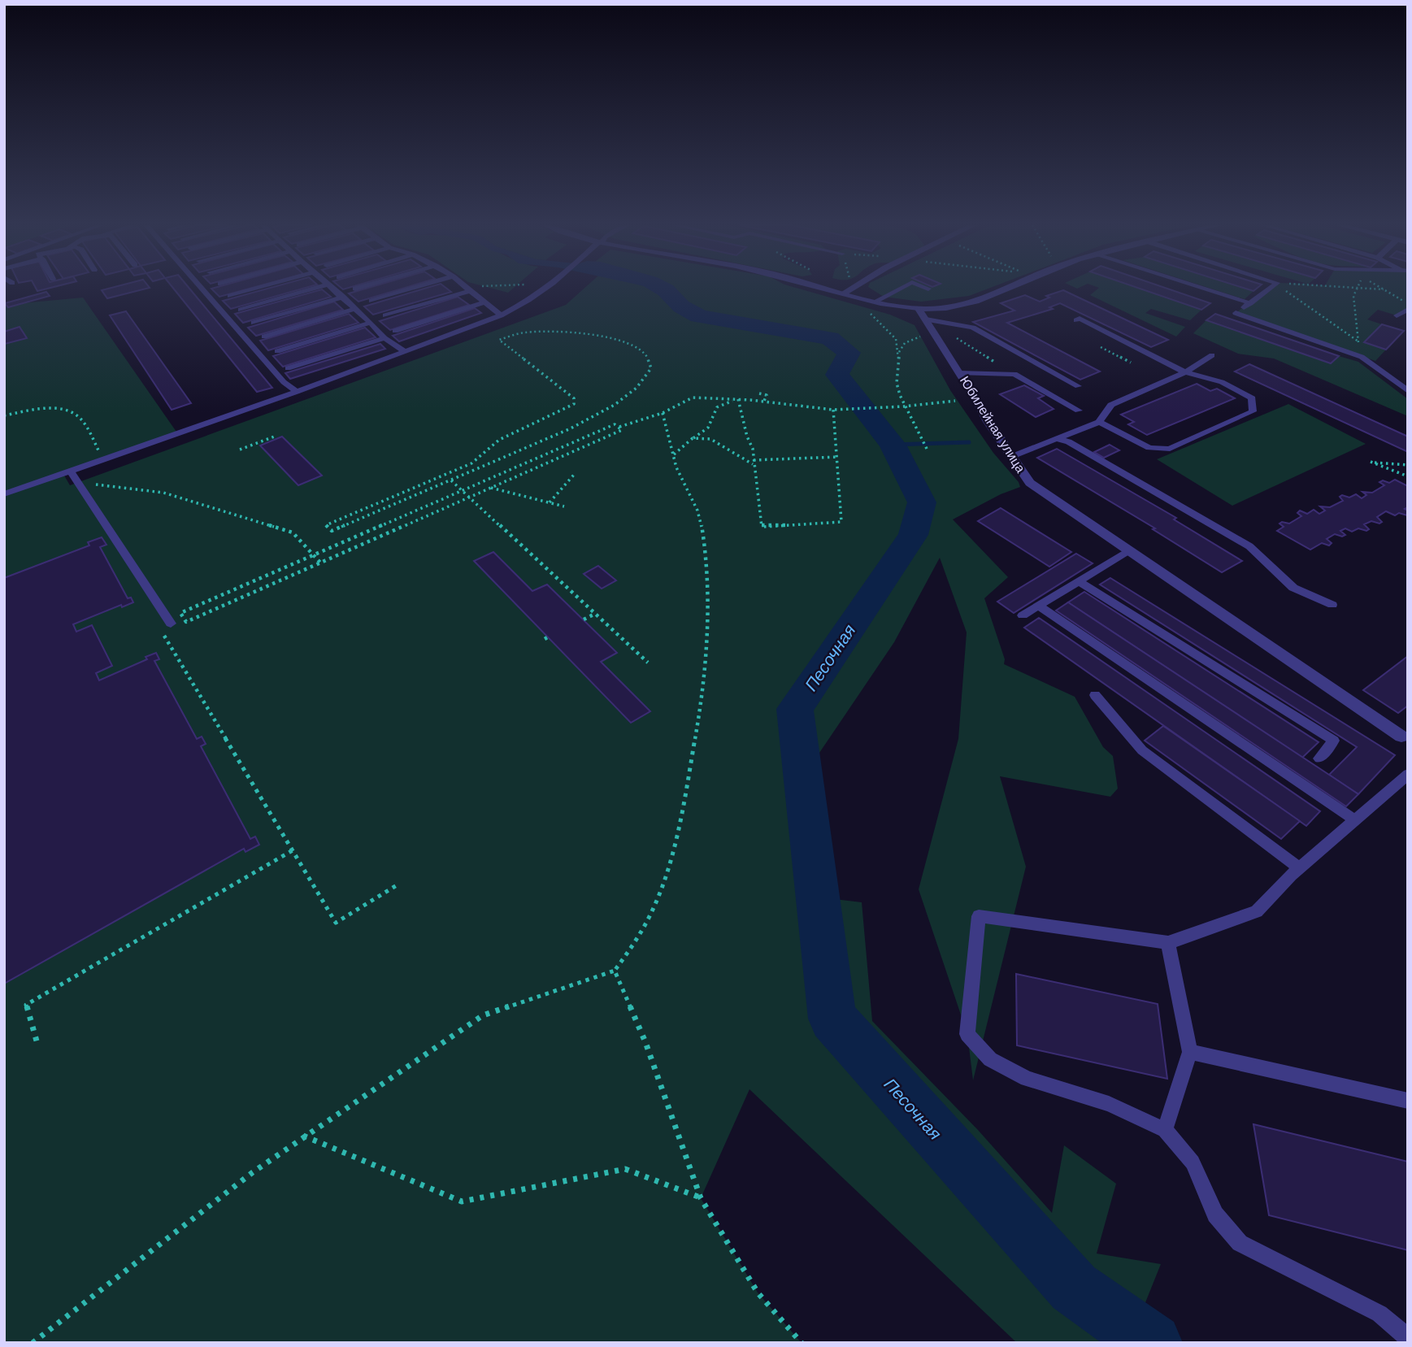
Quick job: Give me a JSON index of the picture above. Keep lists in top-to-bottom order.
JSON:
{
  "streets": {
    "street": ["Юбилейная улица"]
  },
  "water": ["Песочная"]
}
